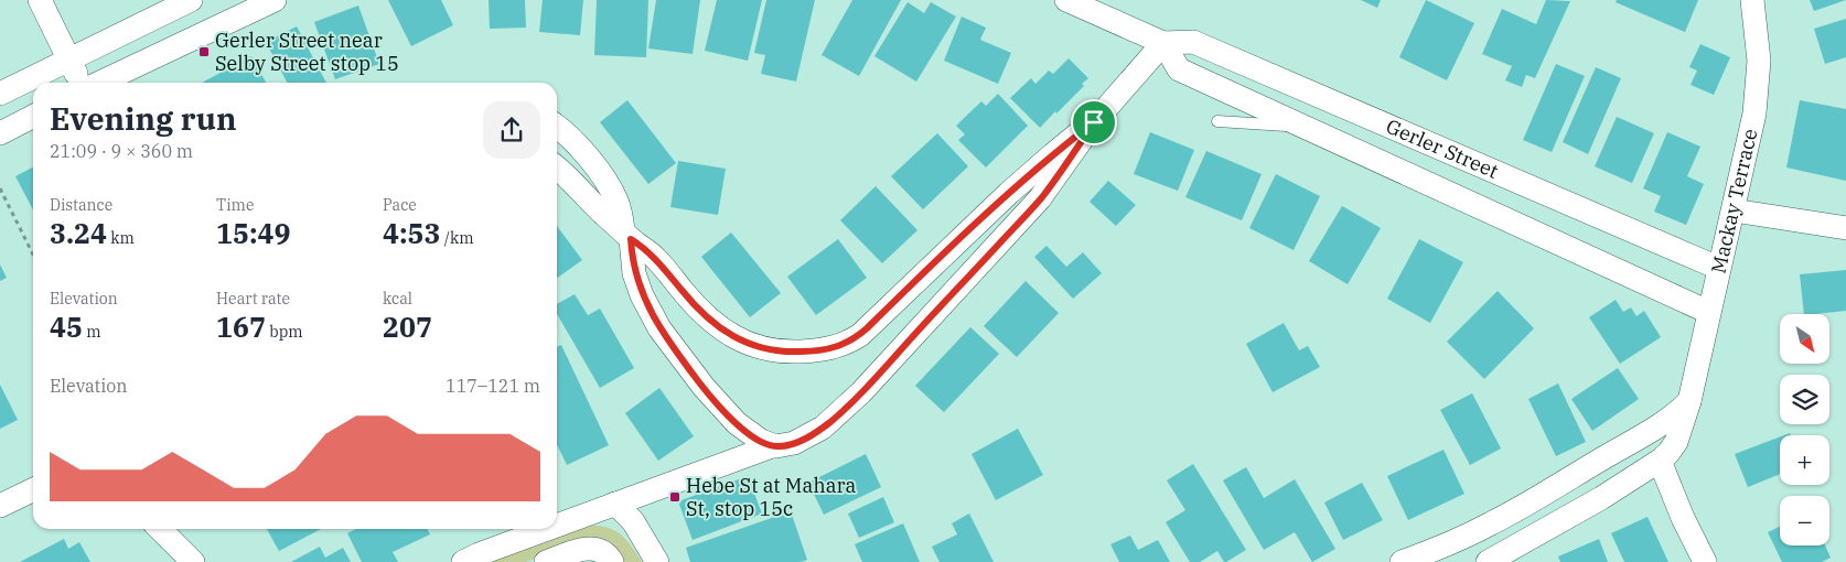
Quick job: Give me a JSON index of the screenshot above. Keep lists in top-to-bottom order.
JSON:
{
  "streets": {
    "street": ["Gerler Street", "Mackay Terrace"]
  },
  "crossings": [
    ["Gerler Street", "Mackay Terrace"]
  ],
  "places": {
    "transit": ["Gerler Street near Selby Street stop 15", "Hebe St at Mahara St, stop 15c"]
  },
  "north": "bottom right",
  "page": {
    "heading": ["Evening run", "21:09 · 9 × 360 m"],
    "stats": [
      ["Distance", "3.24 km"],
      ["Time", "15:49"],
      ["Pace", "4:53 /km"],
      ["Elevation", "45 m"],
      ["Heart rate", "167 bpm"],
      ["kcal", "207"]
    ],
    "map_buttons": ["+", "−"],
    "chart": ["Elevation", "117–121 m"]
  }
}
